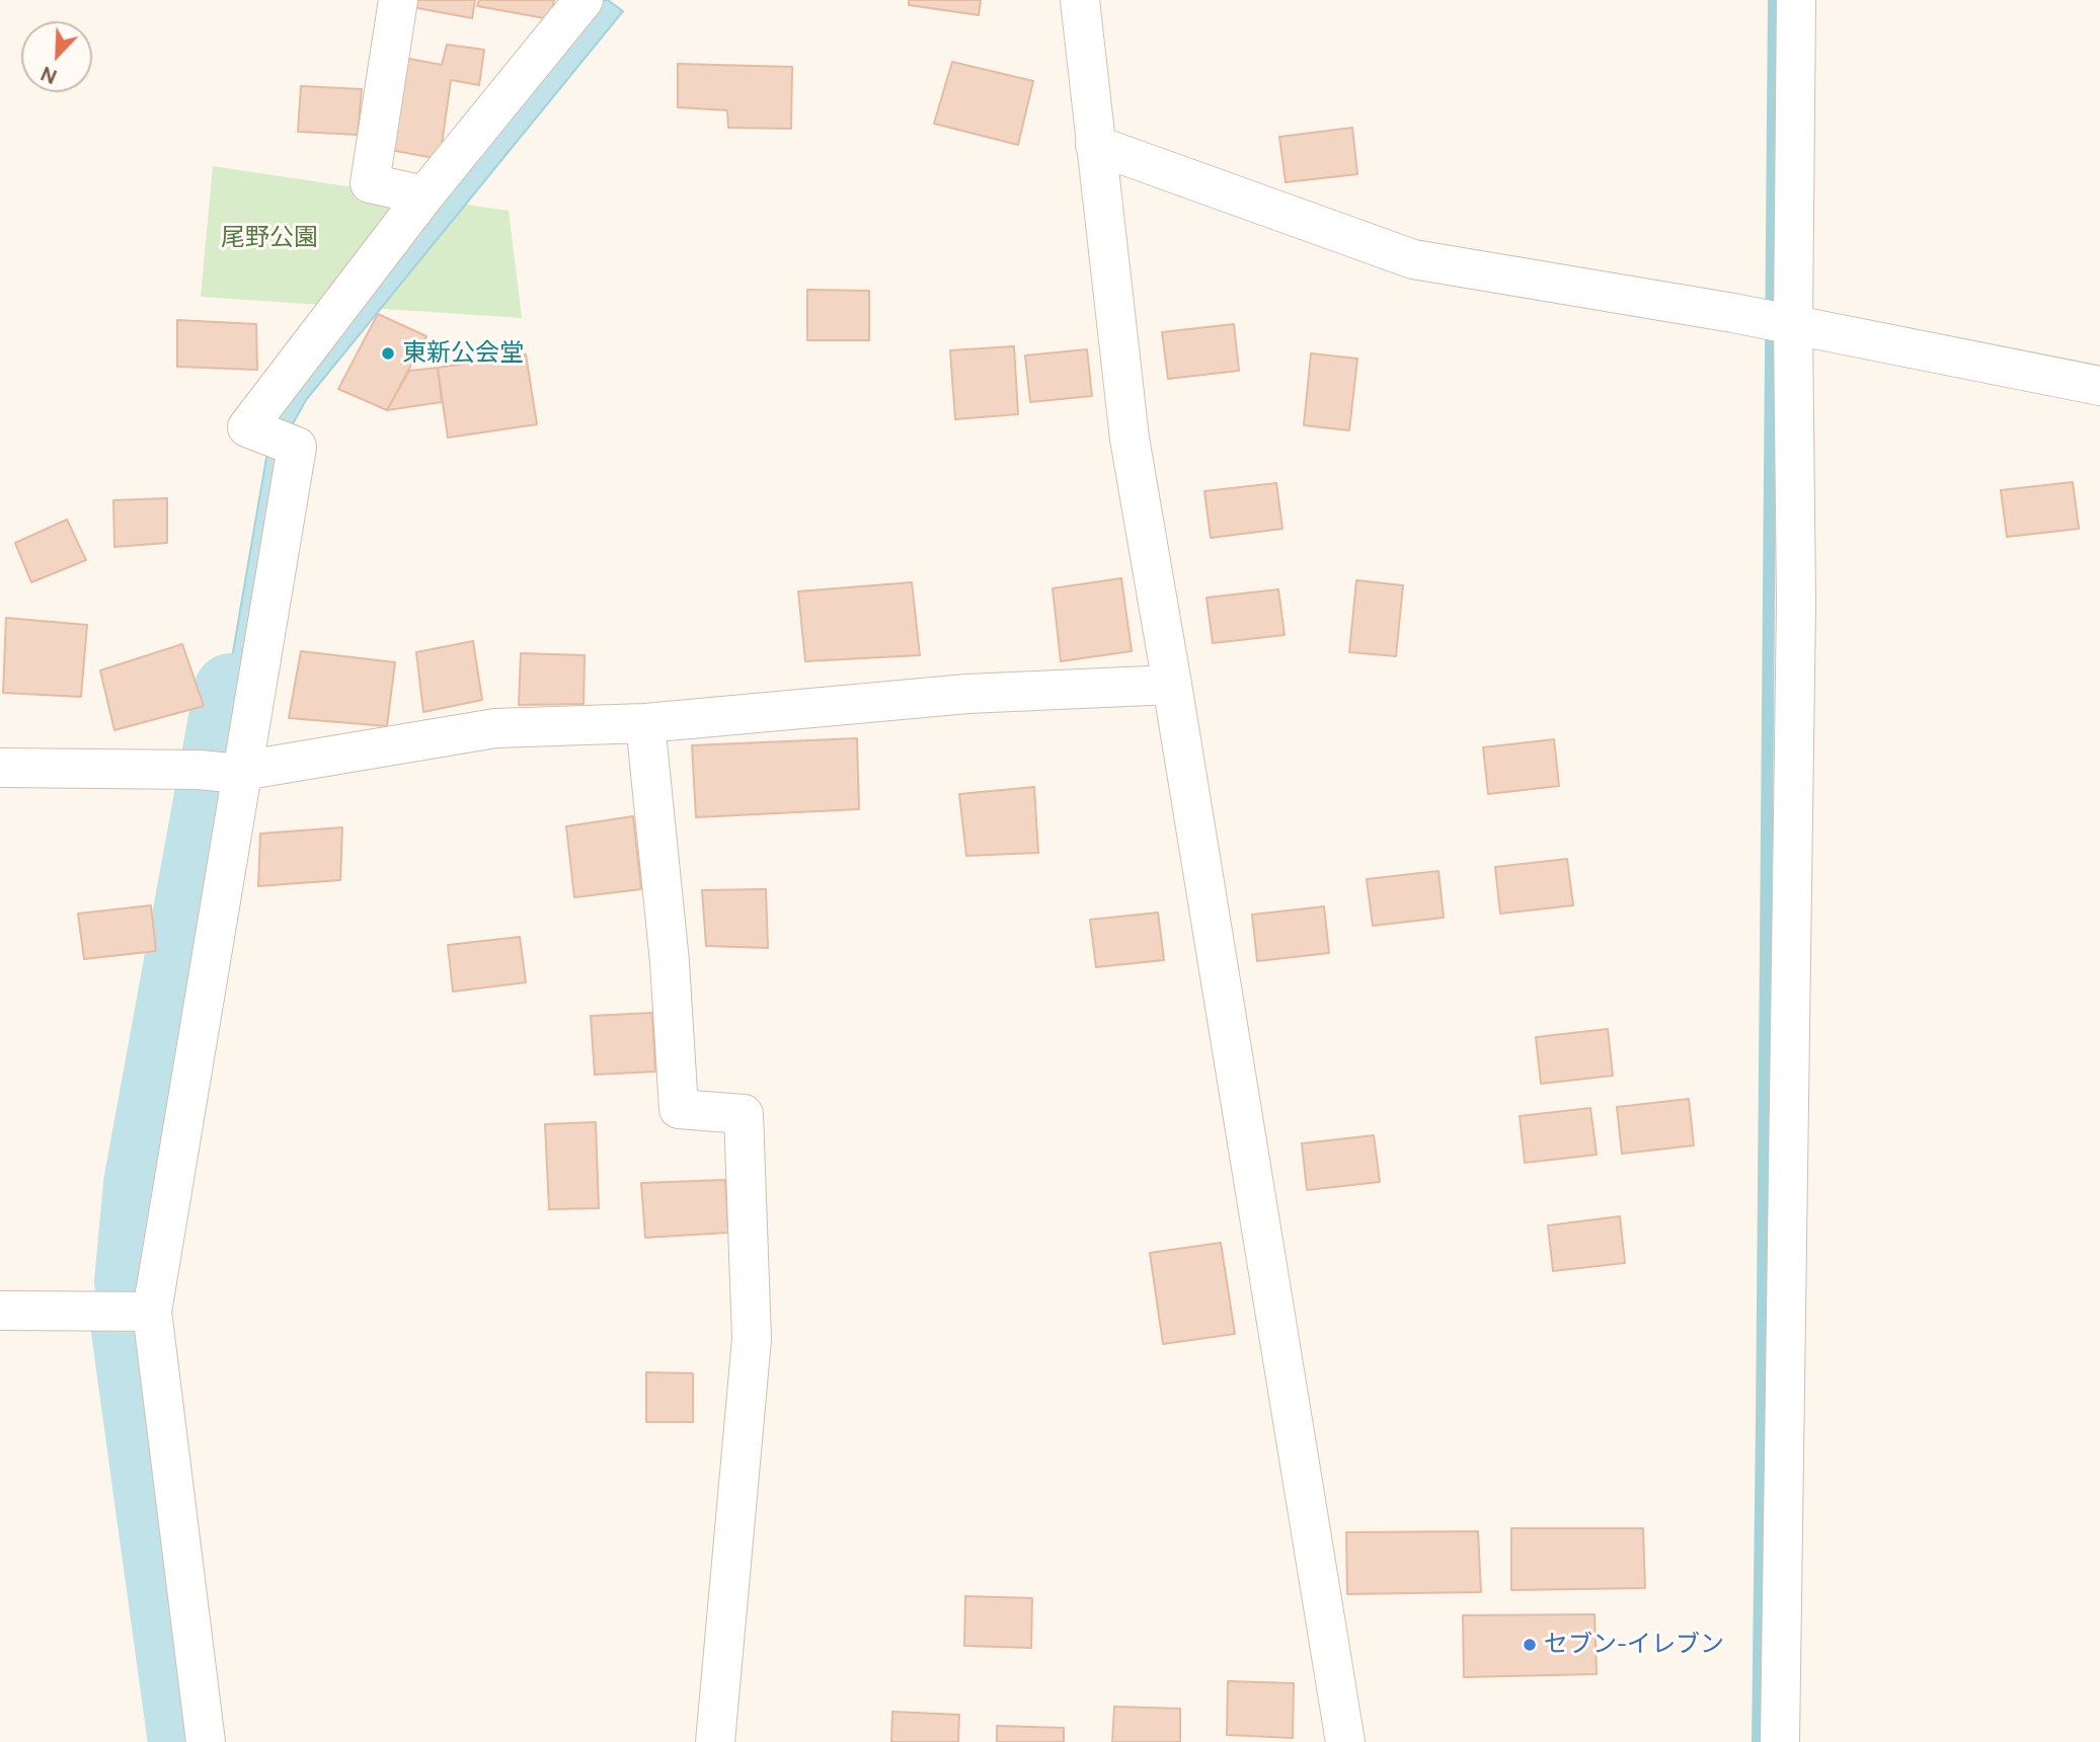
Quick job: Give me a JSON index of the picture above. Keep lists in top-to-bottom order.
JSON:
{
  "parks": ["尾野公園"],
  "places": ["東新公会堂", "セブン-イレブン"],
  "north": "bottom left"
}
